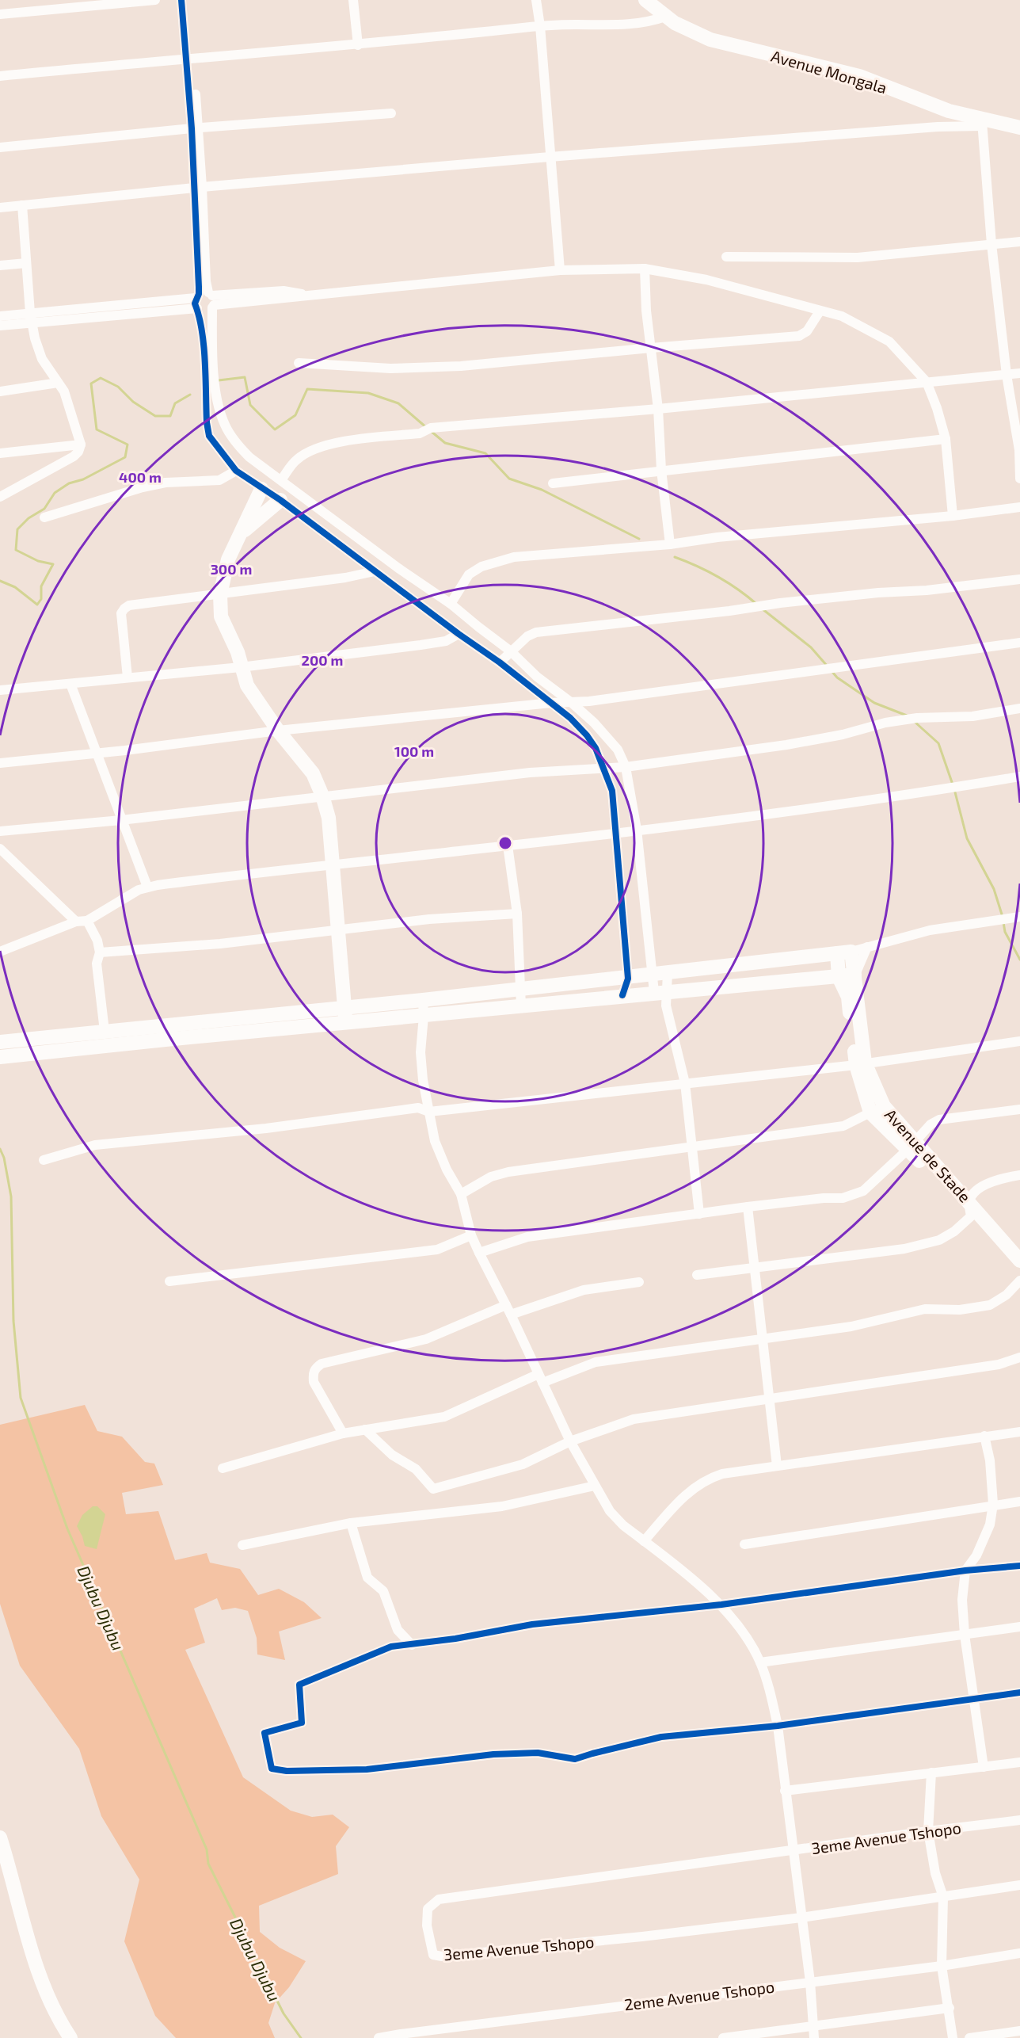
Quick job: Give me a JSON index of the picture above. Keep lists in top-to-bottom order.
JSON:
{
  "streets": {
    "street": [
      "Avenue Mongala",
      "Avenue de Stade",
      "3eme Avenue Tshopo",
      "2eme Avenue Tshopo"
    ]
  },
  "water": ["Djubu Djubu"],
  "rings": [
    "400 m",
    "300 m",
    "200 m",
    "100 m"
  ]
}
